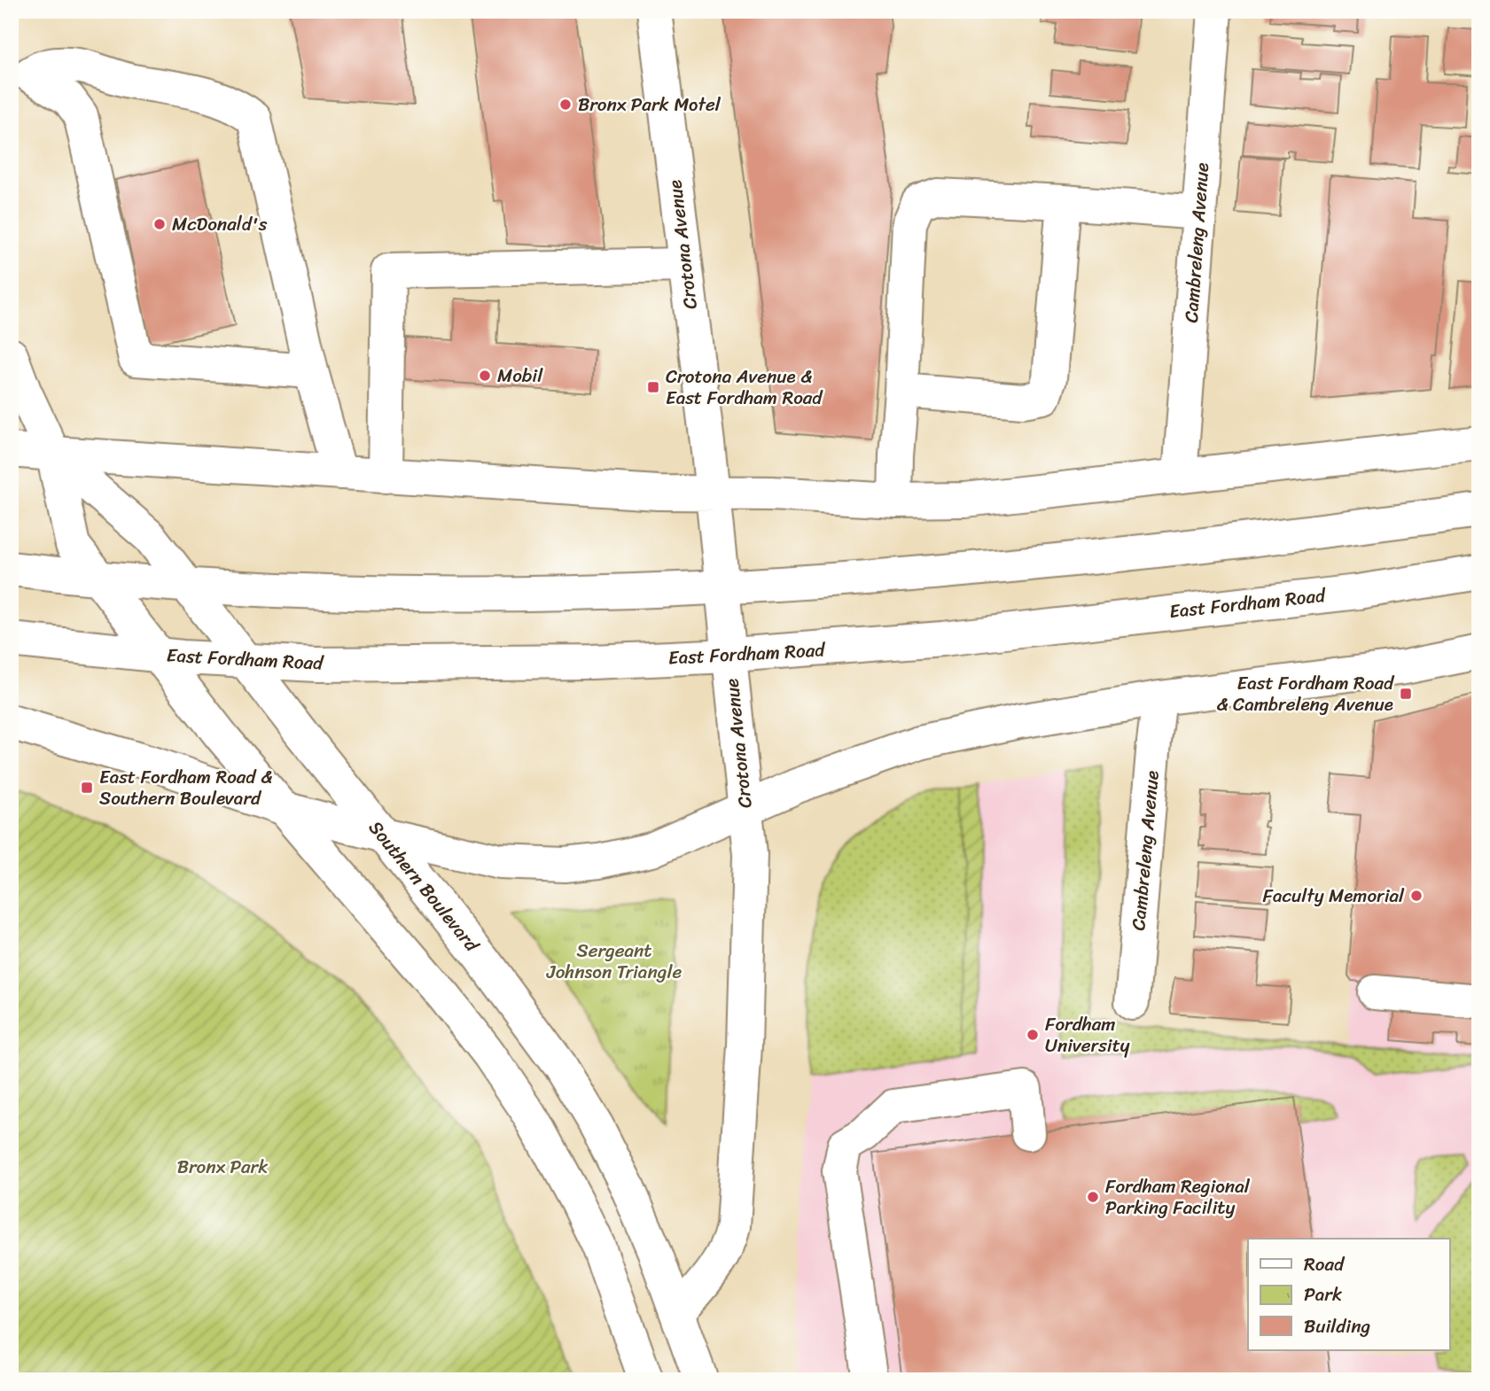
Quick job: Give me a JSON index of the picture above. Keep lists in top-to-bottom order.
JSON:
{
  "streets": {
    "main road": [
      "Cambreleng Avenue",
      "Crotona Avenue",
      "East Fordham Road",
      "Southern Boulevard"
    ]
  },
  "crossings": [
    ["Crotona Avenue", "Southern Boulevard"]
  ],
  "parks": ["Sergeant Johnson Triangle", "Bronx Park"],
  "places": {
    "other": [
      "Bronx Park Motel",
      "McDonald's",
      "Mobil",
      "Faculty Memorial",
      "Fordham University",
      "Fordham Regional Parking Facility"
    ],
    "transit": ["Crotona Avenue & East Fordham Road", "East Fordham Road & Cambreleng Avenue", "East Fordham Road & Southern Boulevard"]
  },
  "legend": ["Road", "Park", "Building"]
}
